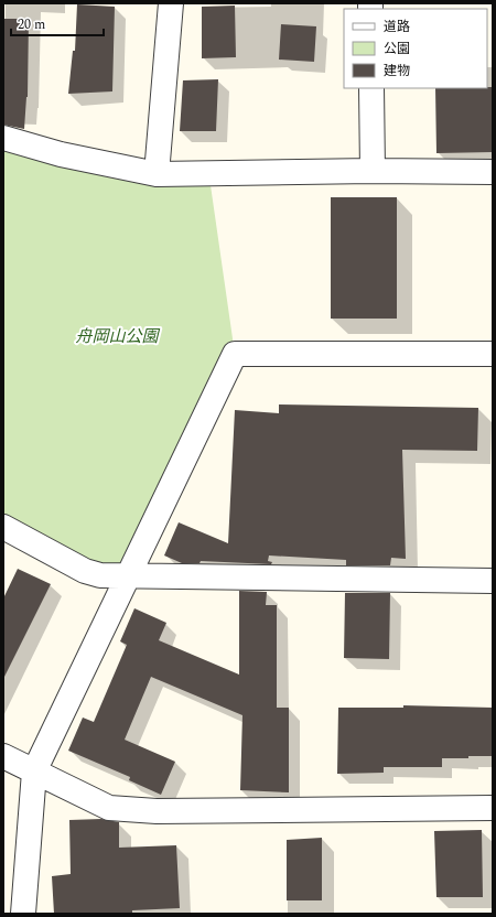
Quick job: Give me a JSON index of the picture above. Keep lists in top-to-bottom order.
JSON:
{
  "parks": ["舟岡山公園"],
  "legend": ["道路", "公園", "建物"],
  "scale_bar": "20 m"
}
